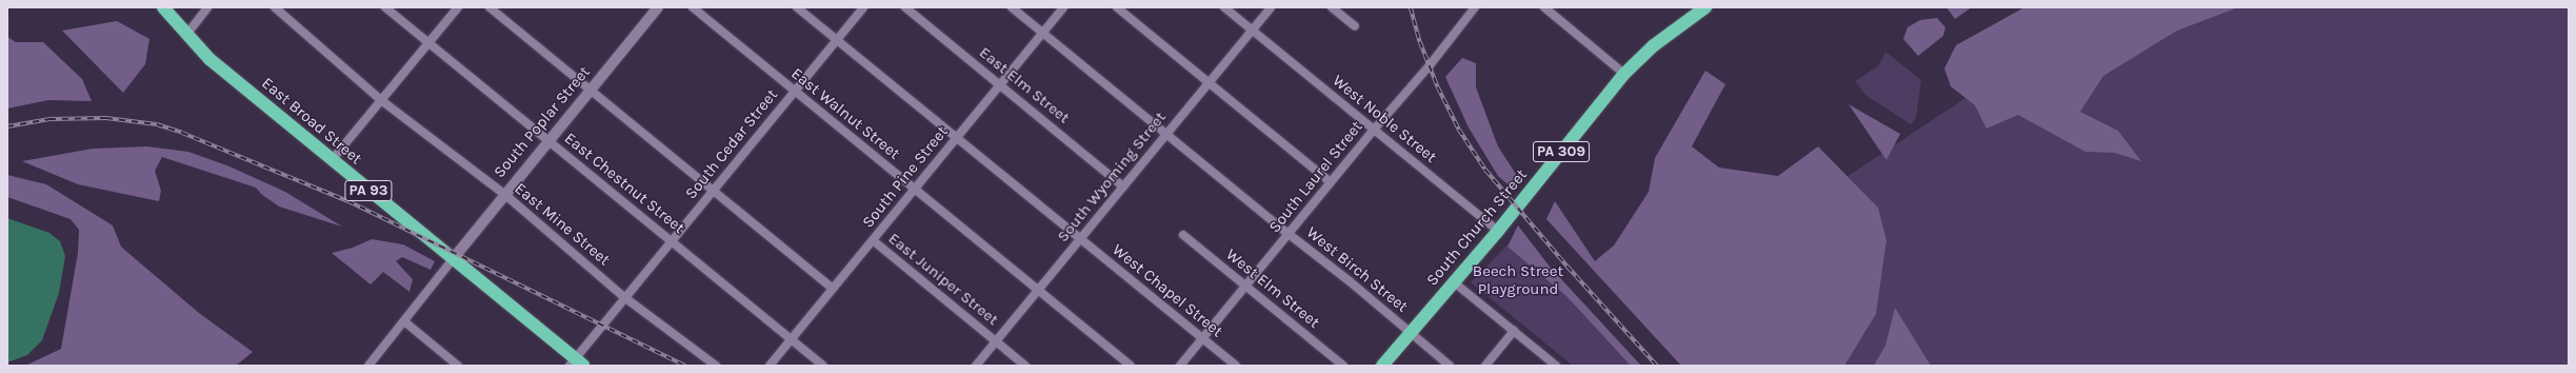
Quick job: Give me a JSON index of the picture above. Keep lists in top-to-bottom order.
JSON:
{
  "streets": {
    "highway": [
      "East Broad Street",
      "PA 309",
      "PA 93",
      "South Church Street"
    ],
    "main road": ["South Poplar Street"],
    "street": [
      "East Elm Street",
      "East Walnut Street",
      "West Noble Street",
      "South Cedar Street",
      "South Pine Street",
      "South Wyoming Street",
      "South Laurel Street",
      "East Chestnut Street",
      "East Mine Street",
      "West Birch Street",
      "East Juniper Street",
      "West Elm Street",
      "West Chapel Street"
    ]
  },
  "crossings": [
    ["East Elm Street", "South Pine Street"],
    ["East Elm Street", "South Wyoming Street"],
    ["East Walnut Street", "South Cedar Street"],
    ["East Walnut Street", "South Pine Street"],
    ["East Walnut Street", "South Wyoming Street"],
    ["West Noble Street", "South Wyoming Street"],
    ["West Noble Street", "South Laurel Street"],
    ["West Noble Street", "South Church Street"],
    ["East Broad Street", "South Poplar Street"],
    ["East Broad Street", "South Cedar Street"],
    ["South Poplar Street", "East Chestnut Street"],
    ["South Poplar Street", "East Mine Street"],
    ["South Cedar Street", "East Chestnut Street"],
    ["South Cedar Street", "East Mine Street"],
    ["South Cedar Street", "West Chapel Street"],
    ["South Pine Street", "East Chestnut Street"],
    ["South Pine Street", "West Birch Street"],
    ["South Pine Street", "East Juniper Street"],
    ["South Pine Street", "West Chapel Street"],
    ["South Wyoming Street", "West Birch Street"],
    ["South Wyoming Street", "East Juniper Street"],
    ["South Wyoming Street", "West Chapel Street"],
    ["South Laurel Street", "West Birch Street"],
    ["South Laurel Street", "West Elm Street"],
    ["South Laurel Street", "West Chapel Street"],
    ["South Church Street", "West Birch Street"]
  ],
  "parks": ["Beech Street Playground"]
}
